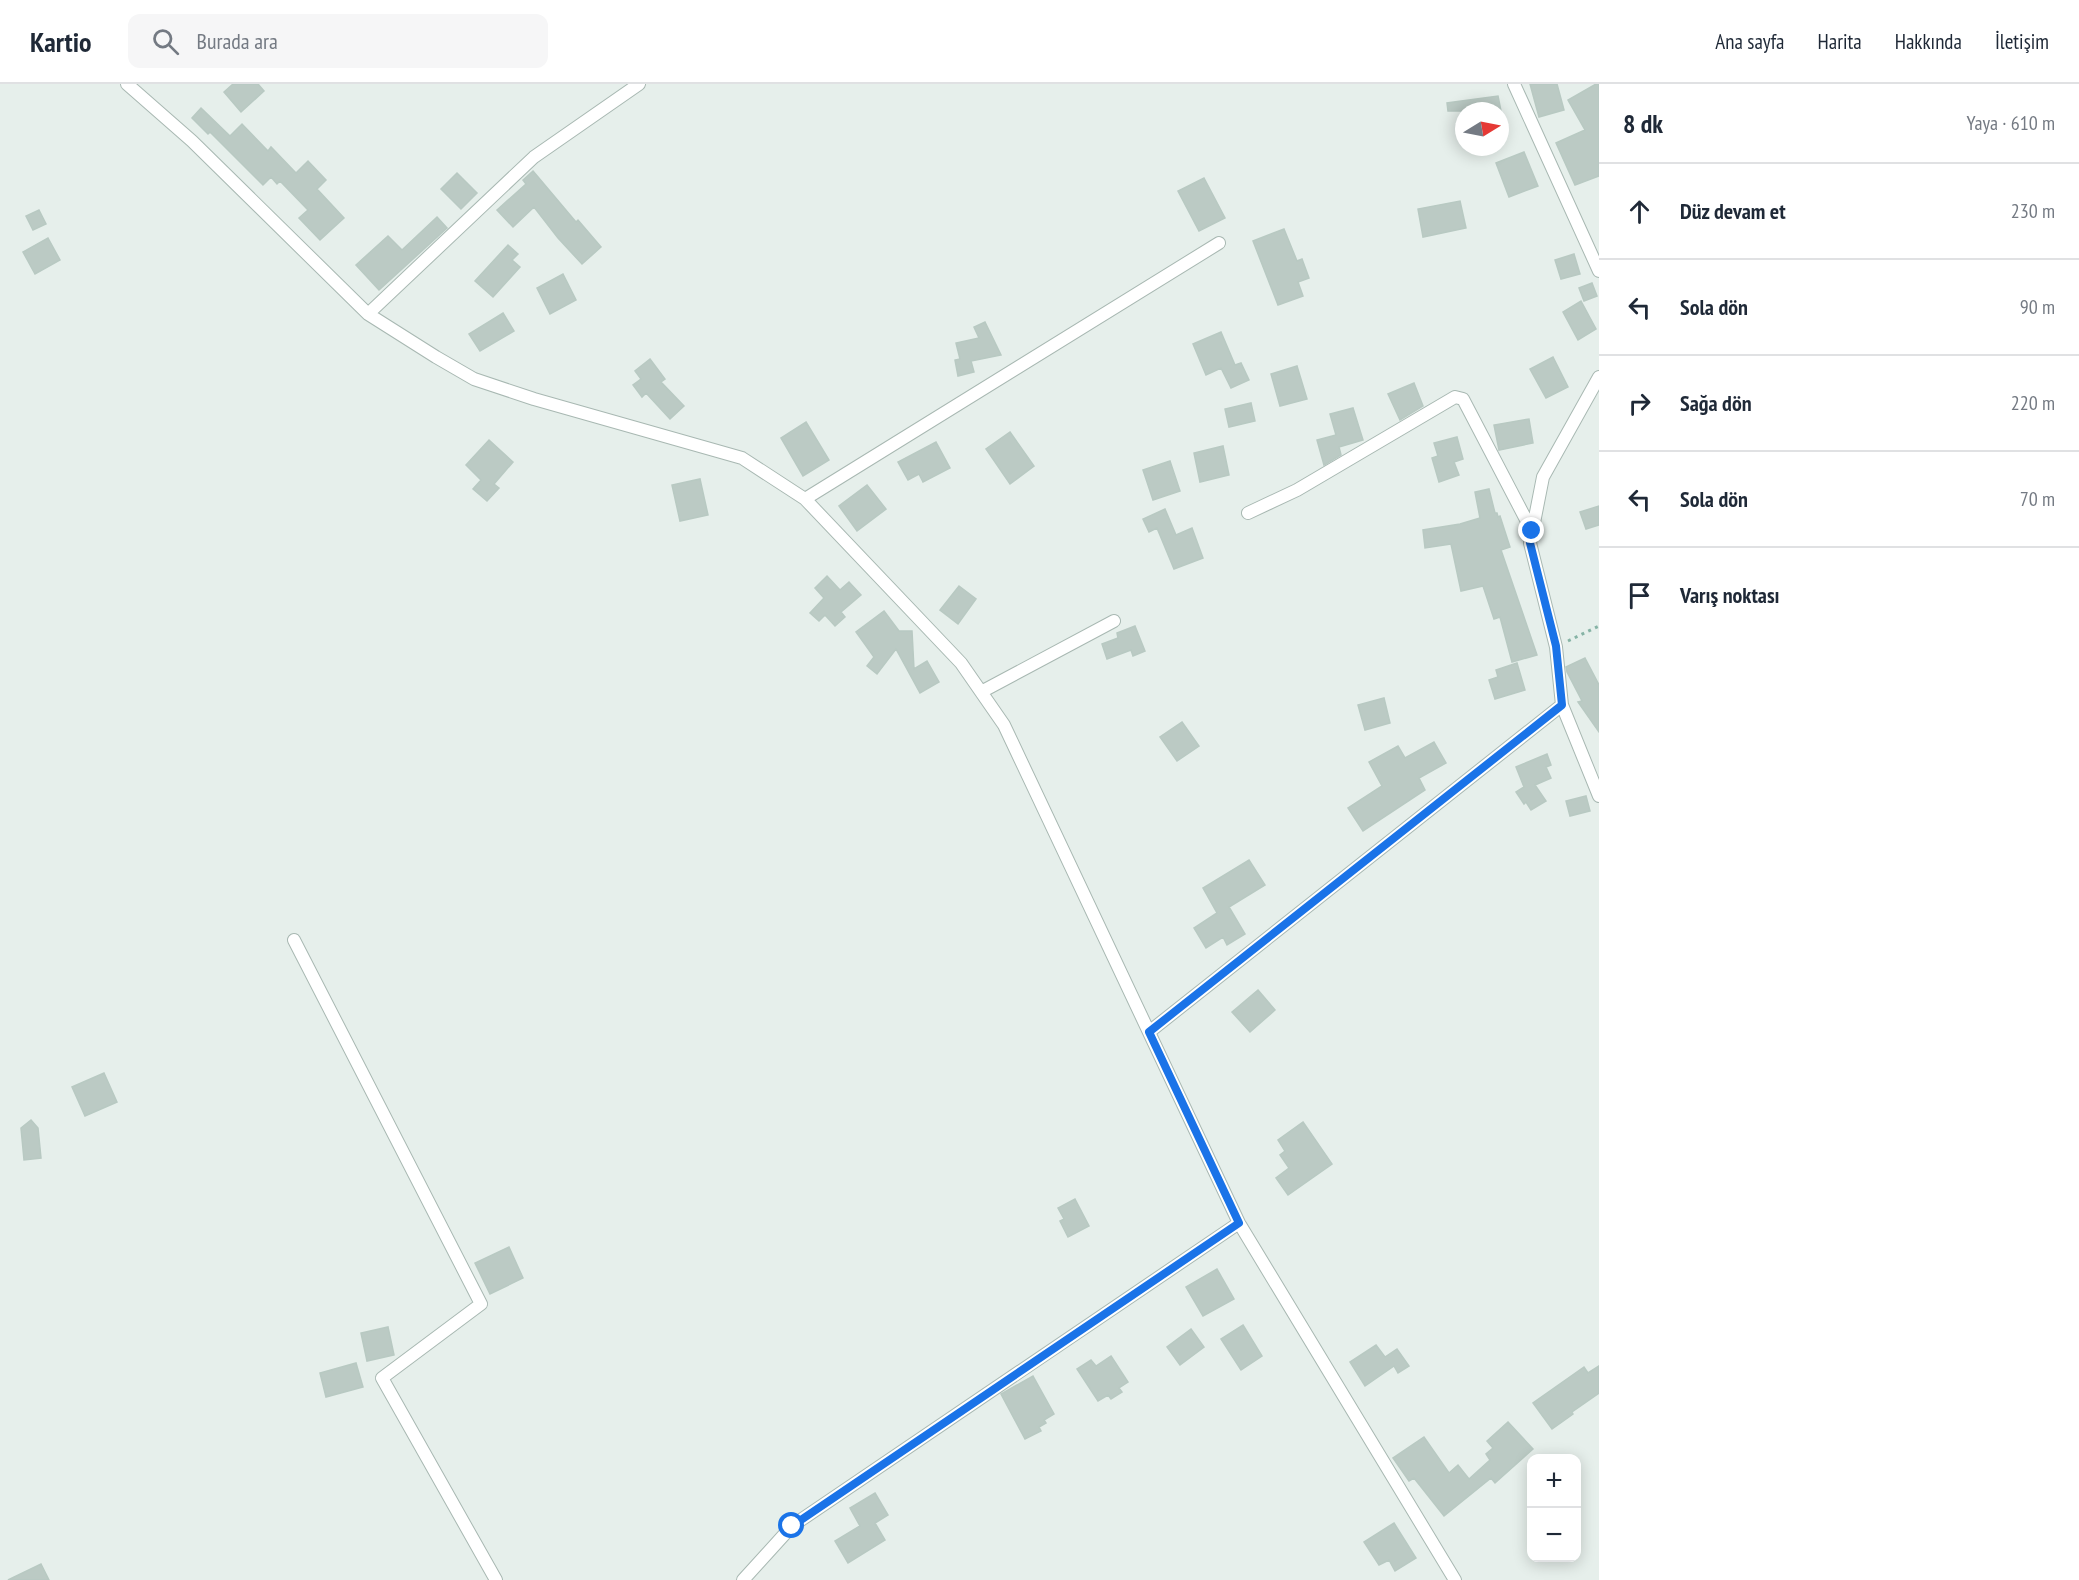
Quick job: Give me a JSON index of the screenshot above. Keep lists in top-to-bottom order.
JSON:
{
  "north": "right",
  "page": {
    "header": "Kartio",
    "search": "Burada ara",
    "nav": [
      "Ana sayfa",
      "Harita",
      "Hakkında",
      "İletişim"
    ],
    "heading": ["8 dk", "Yaya · 610 m"],
    "list": [
      ["Düz devam et", "230 m"],
      ["Sola dön", "90 m"],
      ["Sağa dön", "220 m"],
      ["Sola dön", "70 m"],
      "Varış noktası"
    ],
    "map_buttons": ["+", "−"]
  }
}
